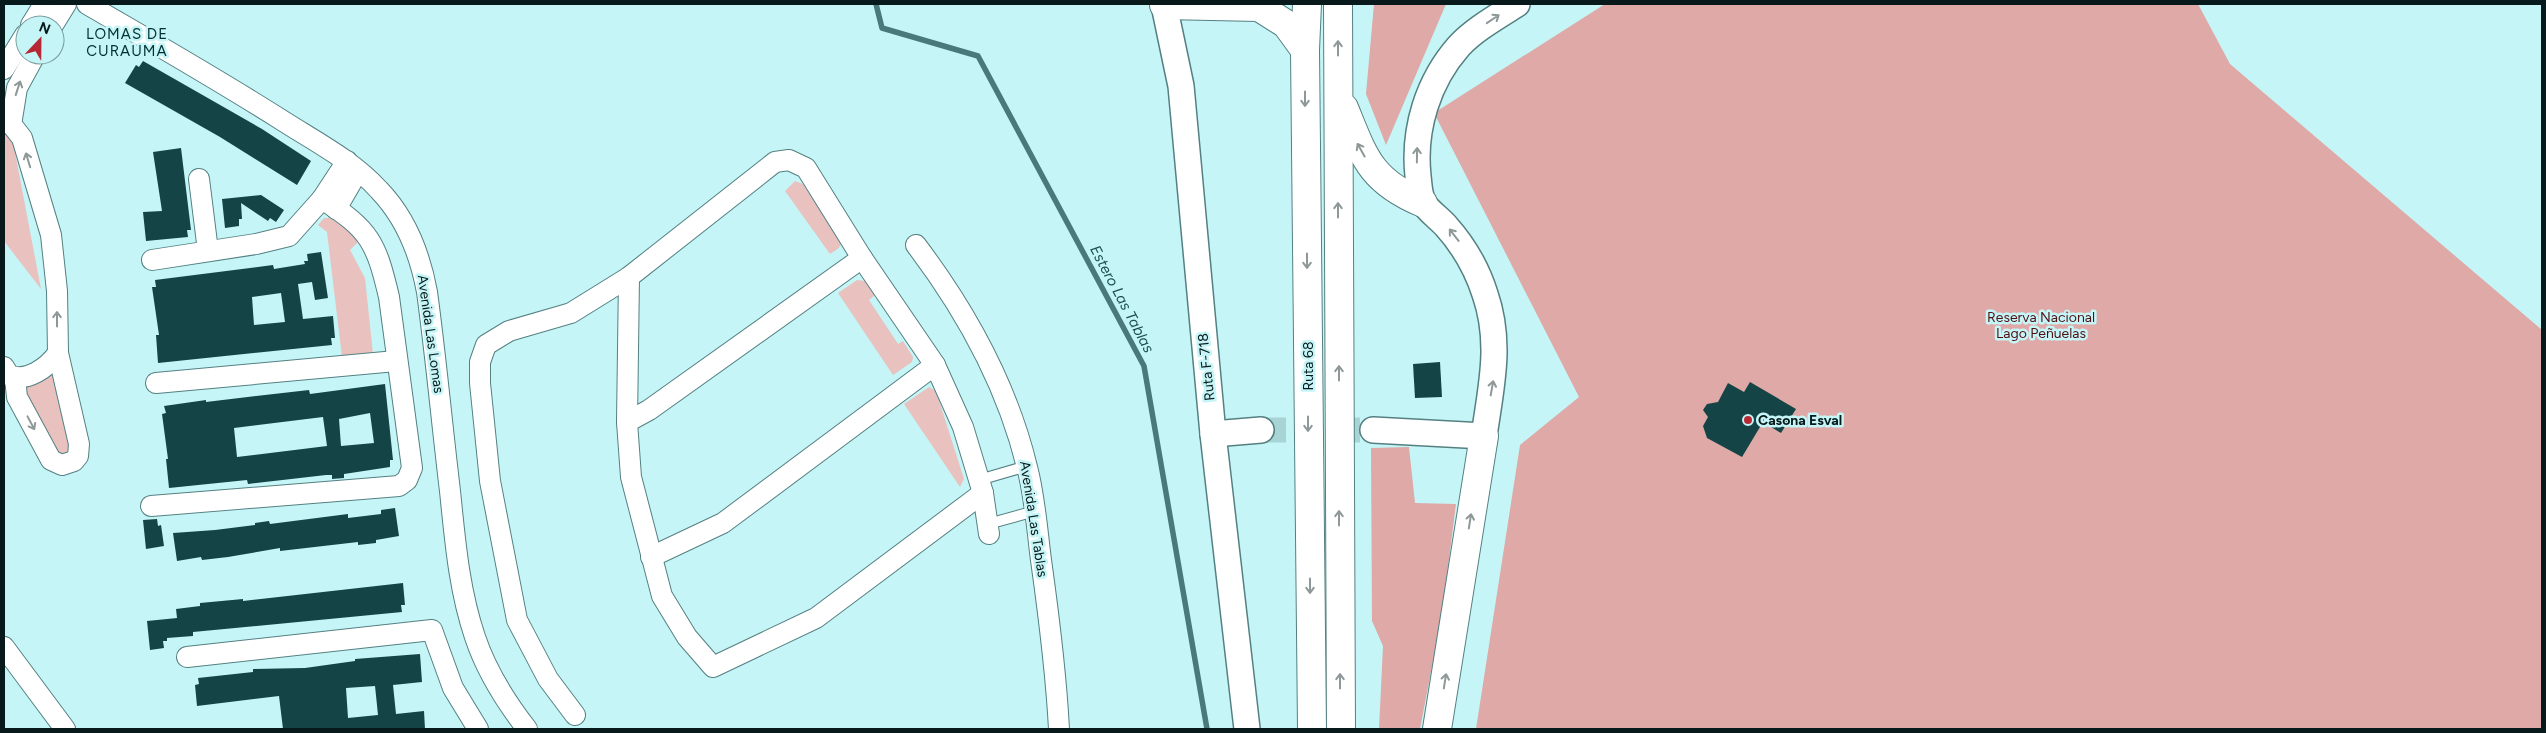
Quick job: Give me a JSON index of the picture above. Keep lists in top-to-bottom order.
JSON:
{
  "streets": {
    "highway": ["Ruta 68"],
    "street": ["Avenida Las Lomas", "Ruta F-718", "Avenida Las Tablas"]
  },
  "districts": ["LOMAS DE CURAUMA"],
  "water": ["Estero Las Tablas"],
  "parks": ["Reserva Nacional Lago Peñuelas"],
  "places": ["Casona Esval"],
  "north": "top"
}
